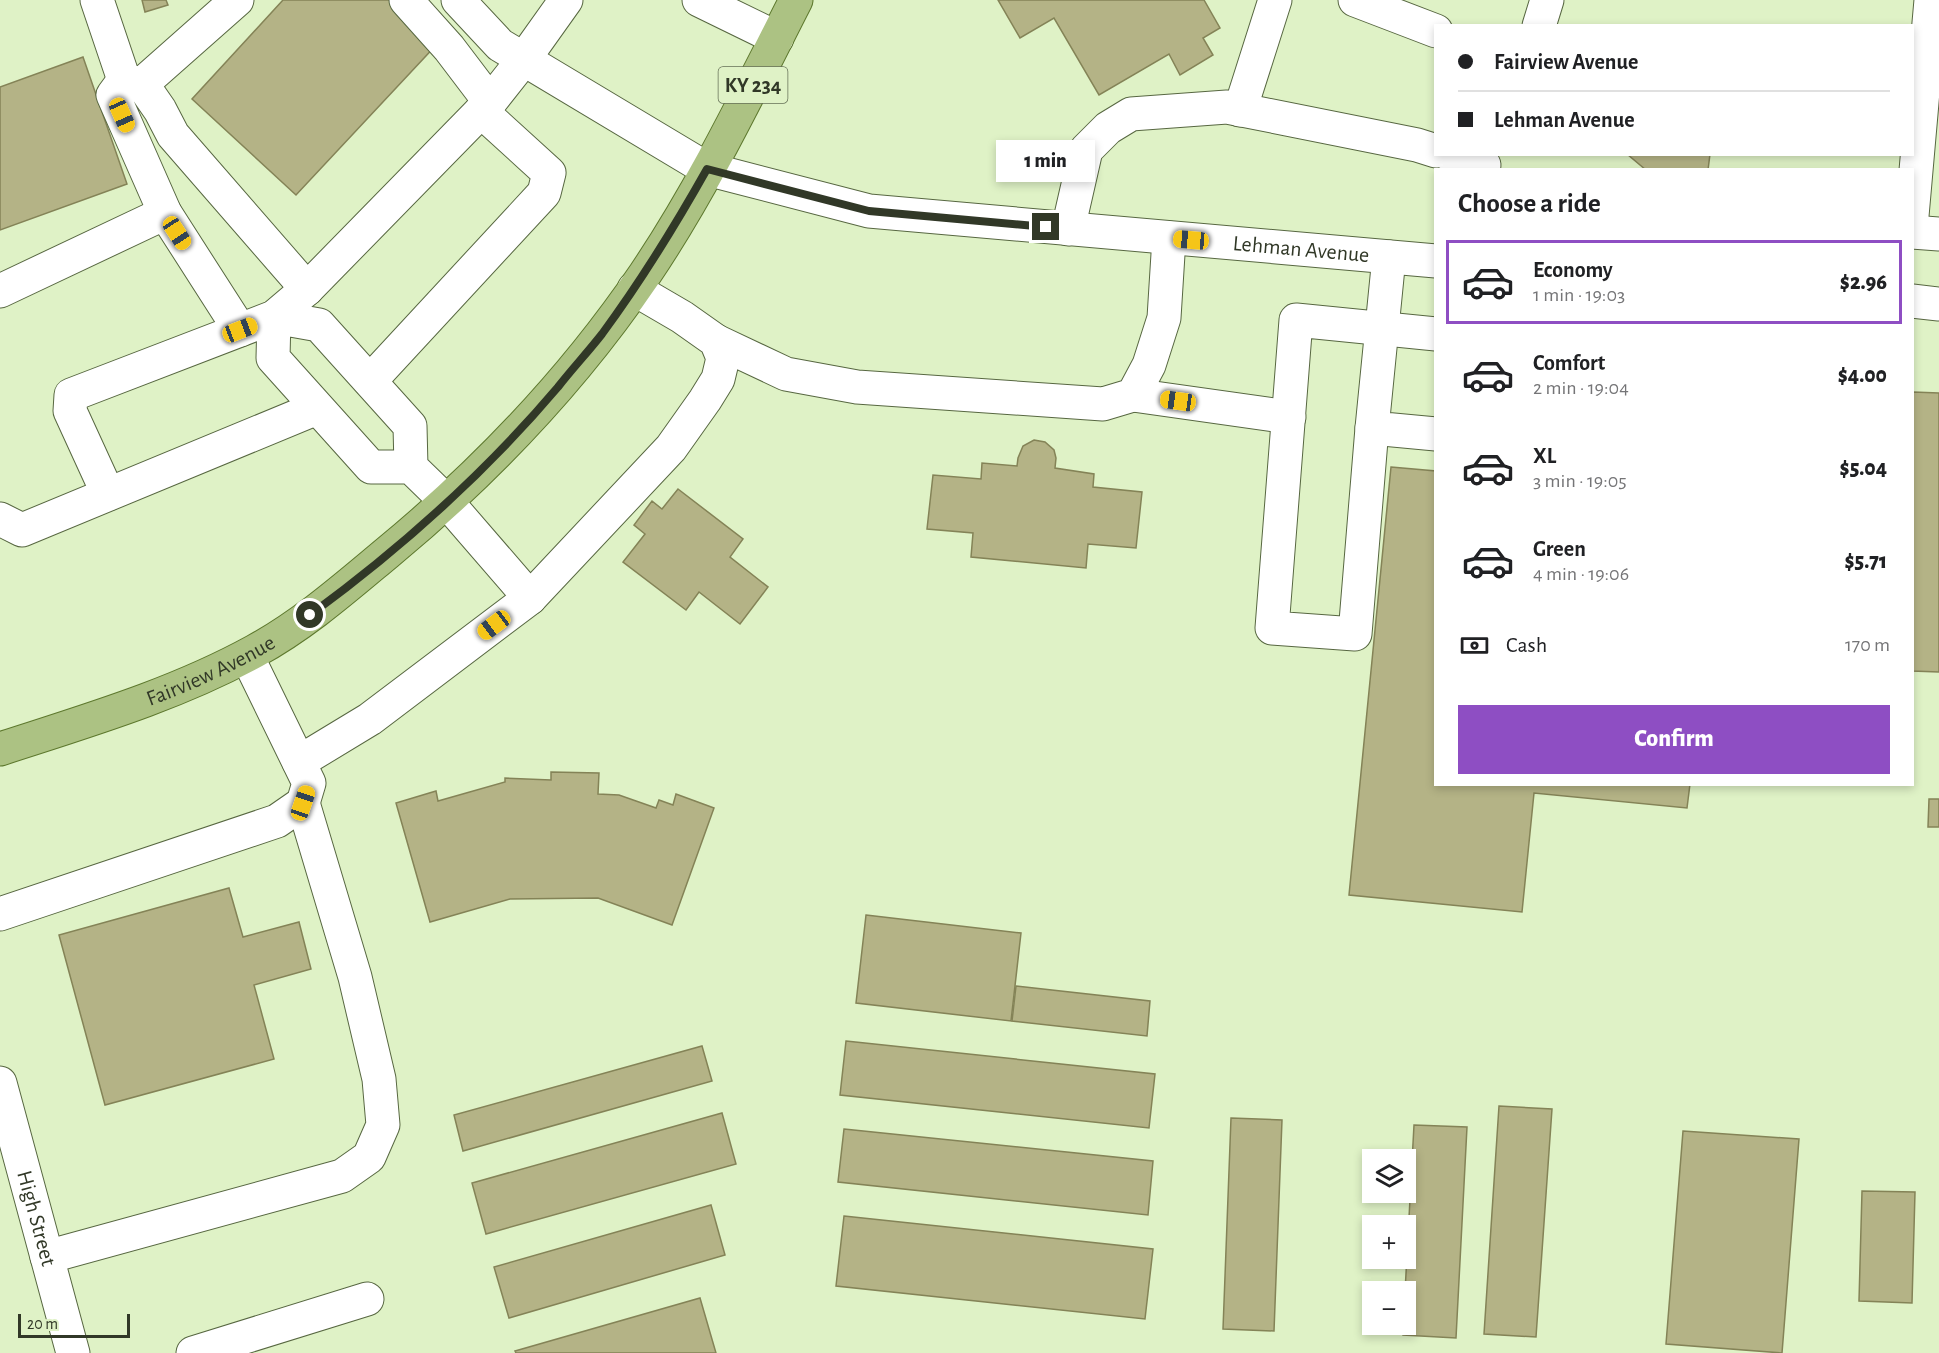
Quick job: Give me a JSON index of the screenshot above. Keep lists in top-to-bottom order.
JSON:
{
  "streets": {
    "main road": ["KY 234", "Fairview Avenue"],
    "street": ["Lehman Avenue", "High Street"]
  },
  "crossings": [
    ["Lehman Avenue", "Fairview Avenue"]
  ],
  "scale_bar": "20 m",
  "page": {
    "banner": ["Fairview Avenue", "Lehman Avenue"],
    "bubble": "1 min",
    "heading": "Choose a ride",
    "list": [
      {
        "name": "Economy",
        "note": "1 min · 19:03",
        "value": "$2.96"
      },
      {
        "name": "Comfort",
        "note": "2 min · 19:04",
        "value": "$4.00"
      },
      {
        "name": "XL",
        "note": "3 min · 19:05",
        "value": "$5.04"
      },
      {
        "name": "Green",
        "note": "4 min · 19:06",
        "value": "$5.71"
      }
    ],
    "pay": ["Cash", "170 m"],
    "buttons": "Confirm",
    "map_buttons": ["+", "−"],
    "scale": "20 m"
  }
}
